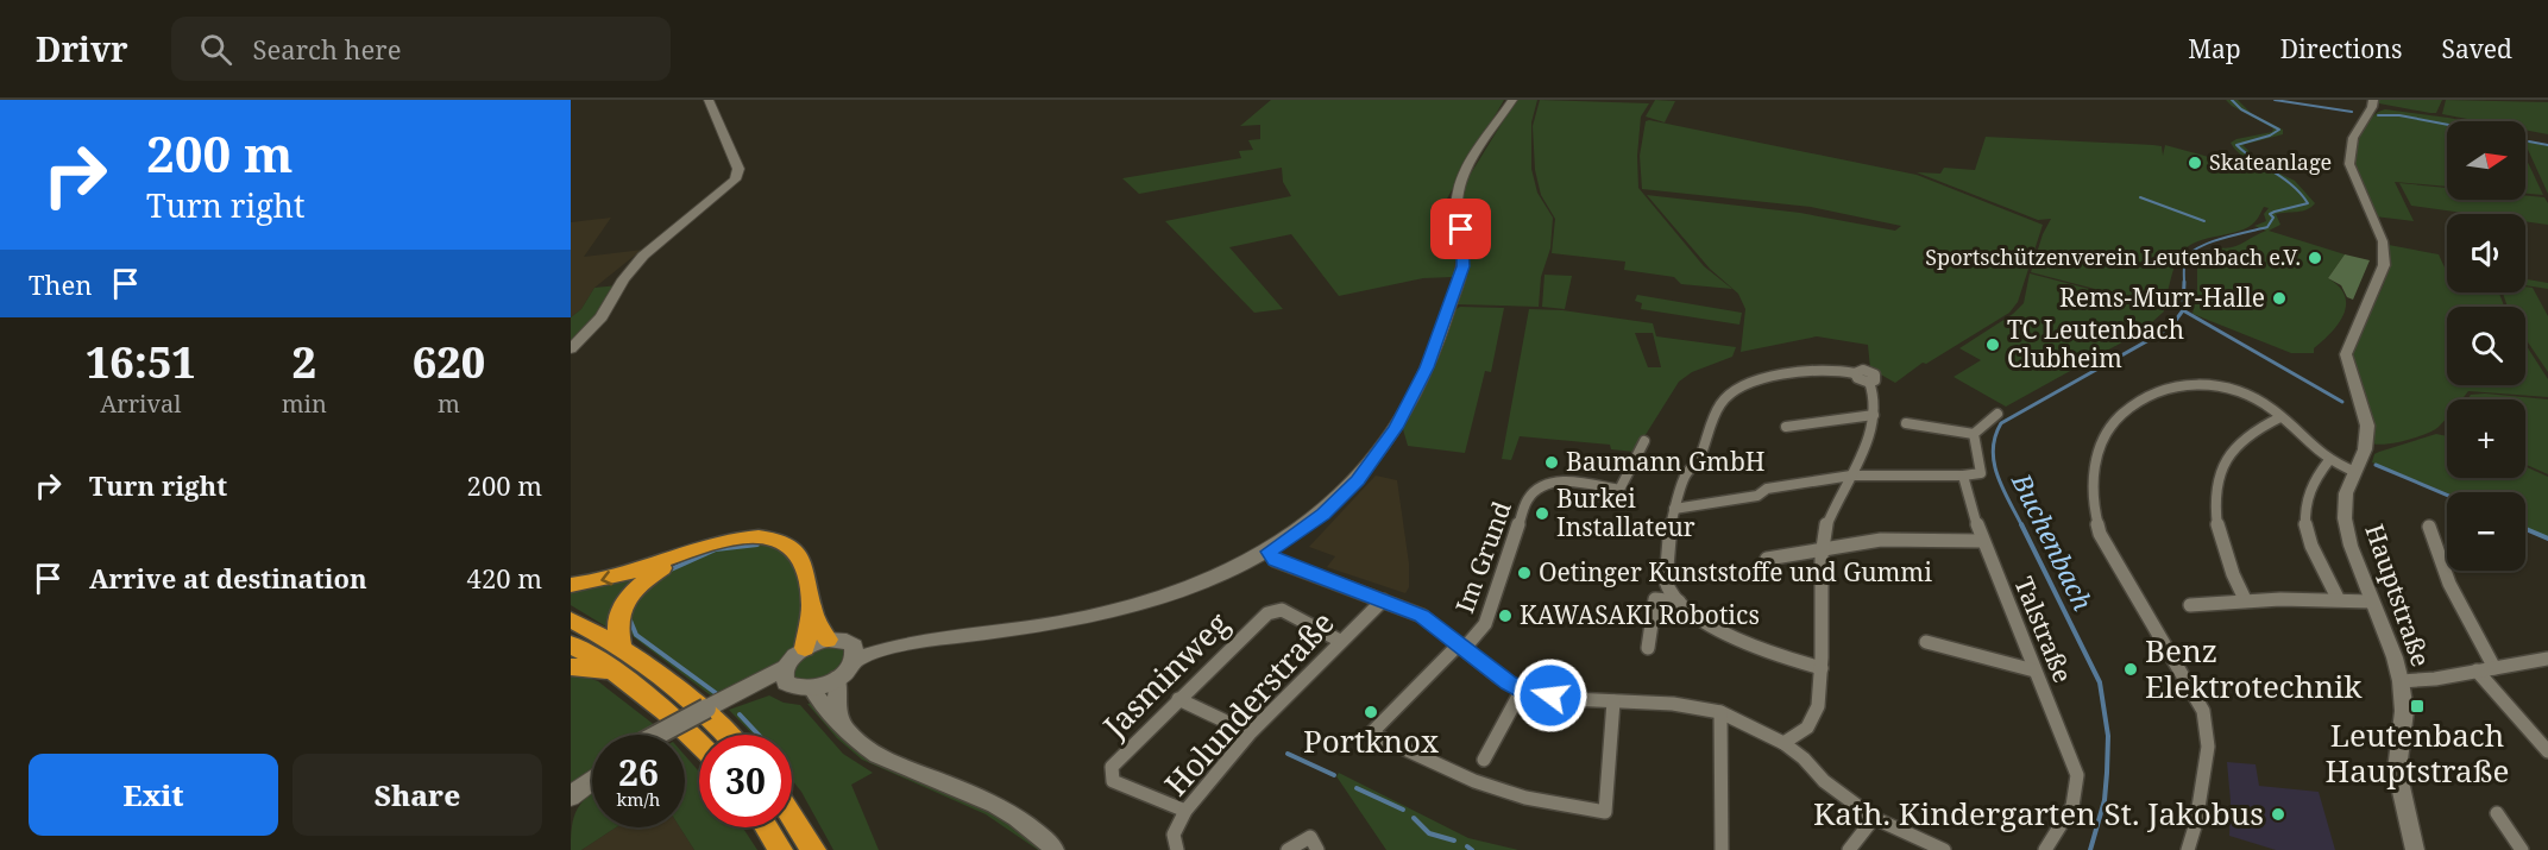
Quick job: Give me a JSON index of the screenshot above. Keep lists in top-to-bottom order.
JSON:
{
  "streets": {
    "street": [
      "Im Grund",
      "Hauptstraße",
      "Talstraße",
      "Jasminweg",
      "Holunderstraße"
    ]
  },
  "crossings": [
    ["Jasminweg", "Holunderstraße"]
  ],
  "water": ["Buchenbach"],
  "places": {
    "other": [
      "Skateanlage",
      "Sportschützenverein Leutenbach e.V.",
      "Rems-Murr-Halle",
      "TC Leutenbach Clubheim",
      "Baumann GmbH",
      "Burkei Installateur",
      "Oetinger Kunststoffe und Gummi",
      "KAWASAKI Robotics",
      "Benz Elektrotechnik",
      "Portknox",
      "Kath. Kindergarten St. Jakobus"
    ],
    "transit": ["Leutenbach Hauptstraße"]
  },
  "north": "right",
  "page": {
    "header": "Drivr",
    "search": "Search here",
    "nav": ["Map", "Directions", "Saved"],
    "turn": ["200 m", "Turn right"],
    "map_buttons": ["+", "−"],
    "then": "Then",
    "eta": [
      "16:51",
      "Arrival",
      "2",
      "min",
      "620",
      "m"
    ],
    "list": [
      {
        "name": "Turn right",
        "value": "200 m"
      },
      {
        "name": "Arrive at destination",
        "value": "420 m"
      }
    ],
    "speed": "26 km/h",
    "limit": "30",
    "buttons": ["Exit", "Share"]
  }
}
